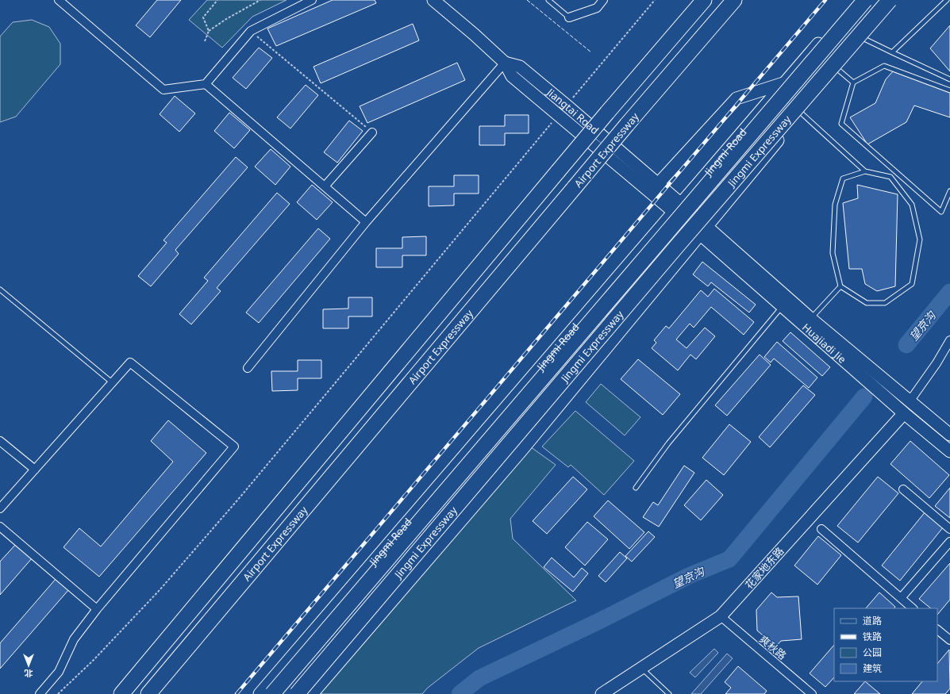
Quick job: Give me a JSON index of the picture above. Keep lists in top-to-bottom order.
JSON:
{
  "streets": {
    "highway": ["Airport Expressway", "Jingmi Expressway"],
    "main road": [
      "Jiangtai Road",
      "Jingmi Road",
      "Huajiadi Jie",
      "花家地东路"
    ],
    "street": ["爽秋路"]
  },
  "crossings": [
    ["Jiangtai Road", "Jingmi Road"],
    ["Huajiadi Jie", "花家地东路"],
    ["花家地东路", "爽秋路"]
  ],
  "water": ["望京沟"],
  "legend": [
    "道路",
    "铁路",
    "公园",
    "建筑"
  ],
  "north": "bottom"
}
